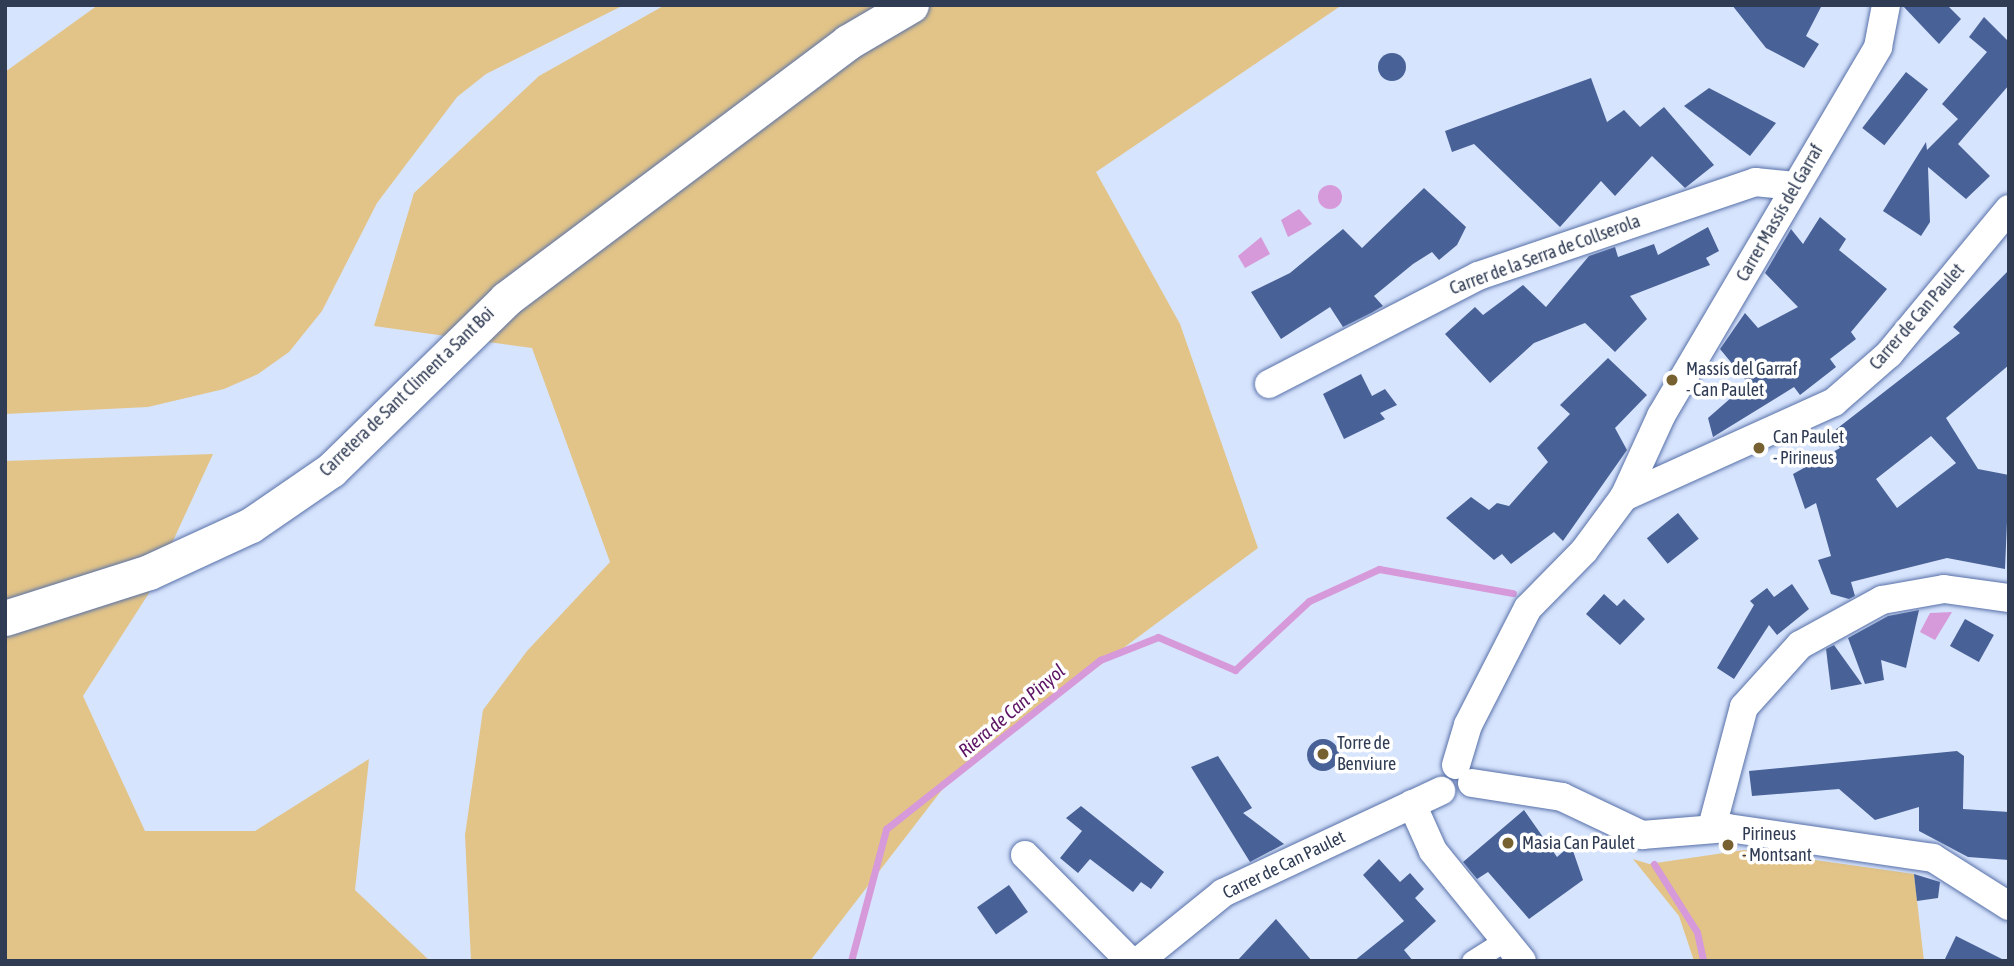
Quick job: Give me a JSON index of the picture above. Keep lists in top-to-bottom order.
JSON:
{
  "streets": {
    "street": [
      "Carrer Massís del Garraf",
      "Carrer de la Serra de Collserola",
      "Carrer de Can Paulet",
      "Carretera de Sant Climent a Sant Boi"
    ]
  },
  "crossings": [
    ["Carrer Massís del Garraf", "Carrer de la Serra de Collserola"],
    ["Carrer Massís del Garraf", "Carrer de Can Paulet"]
  ],
  "water": ["Riera de Can Pinyol"],
  "places": [
    "Massís del Garraf - Can Paulet",
    "Can Paulet - Pirineus",
    "Torre de Benviure",
    "Masia Can Paulet",
    "Pirineus - Montsant"
  ]
}
